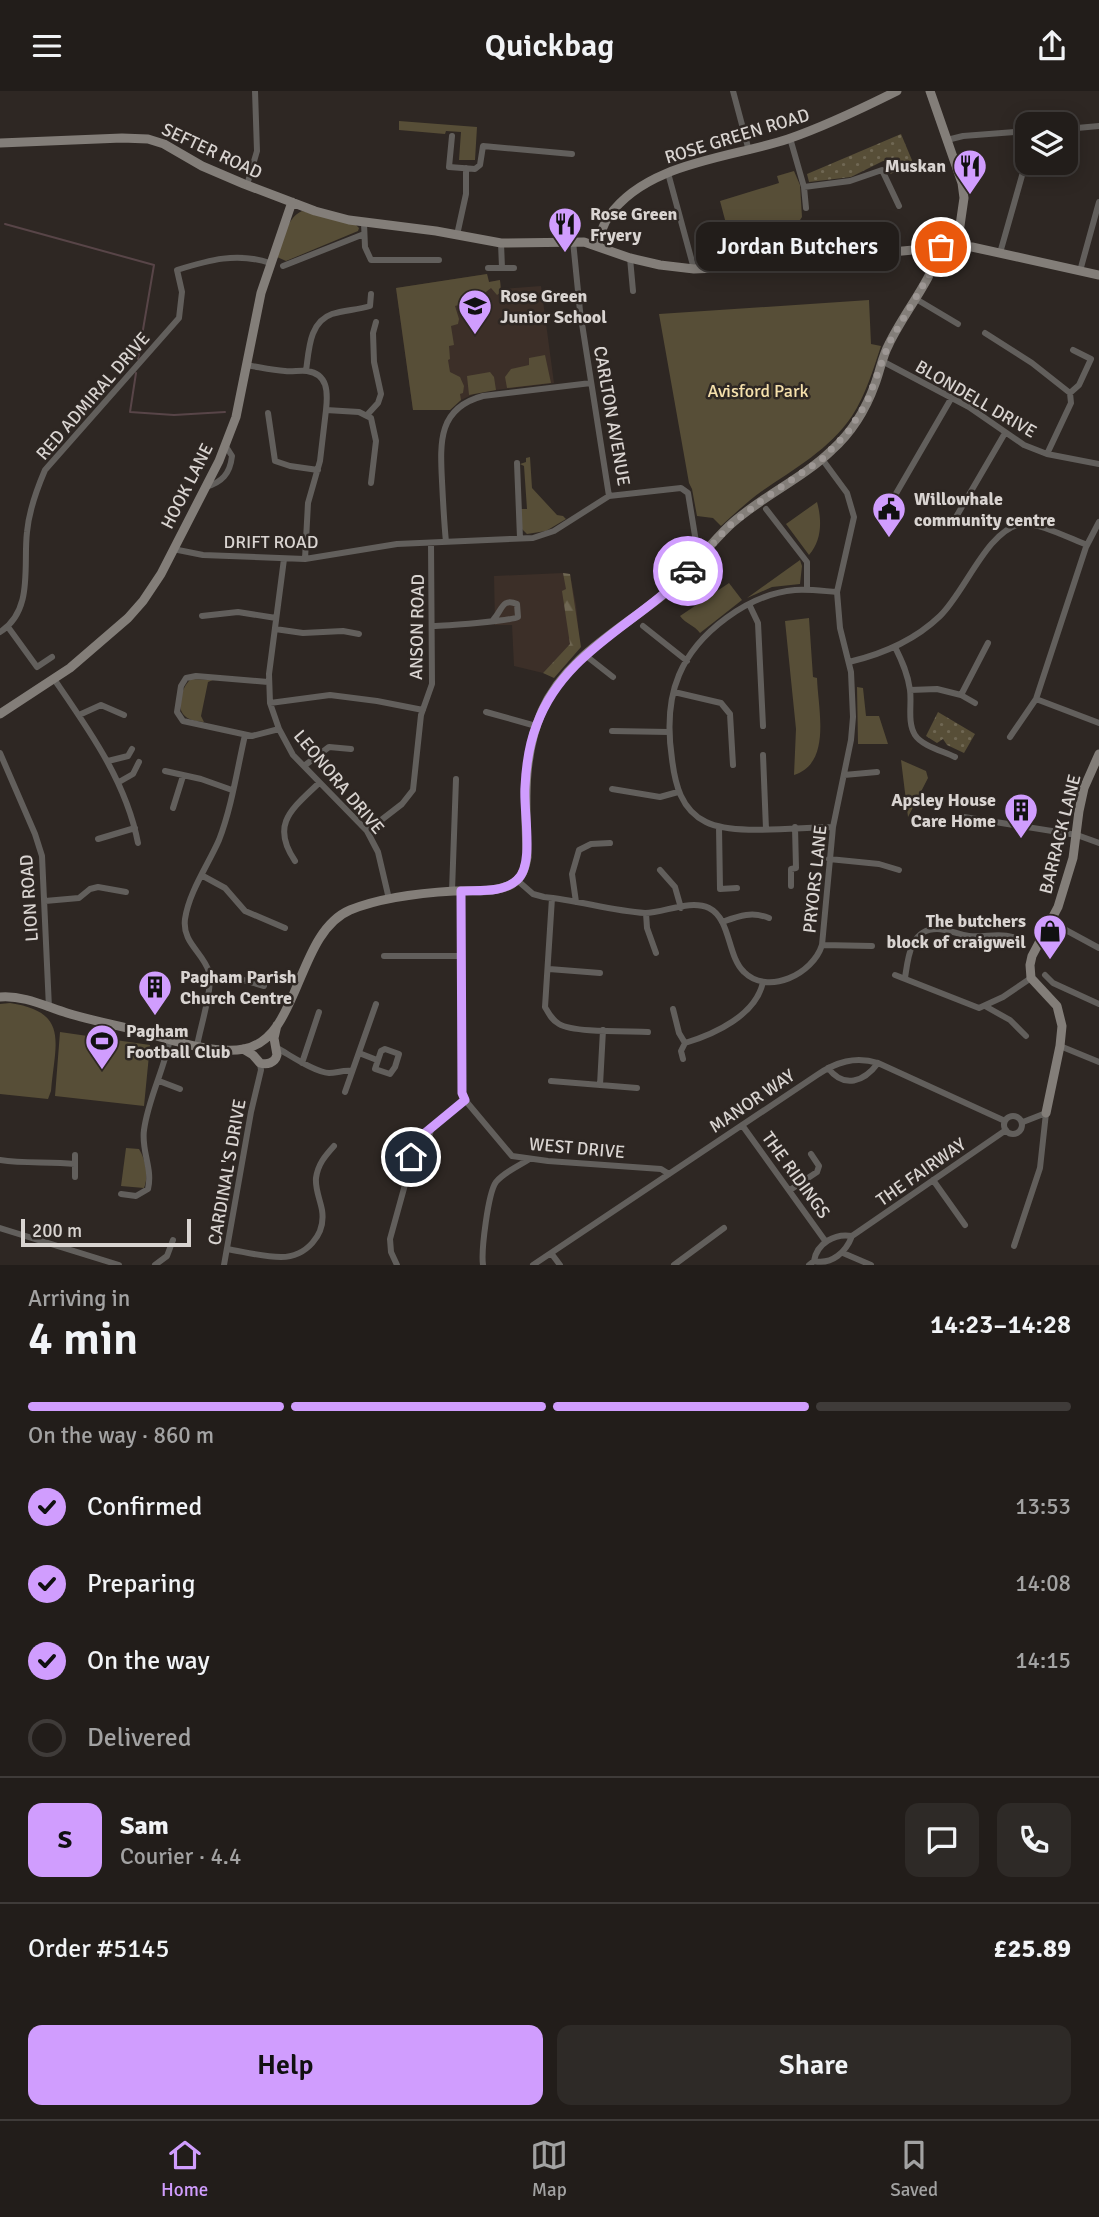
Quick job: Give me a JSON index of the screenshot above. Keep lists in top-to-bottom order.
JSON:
{
  "streets": {
    "street": [
      "ROSE GREEN ROAD",
      "SEFTER ROAD",
      "RED ADMIRAL DRIVE",
      "BLONDELL DRIVE",
      "CARLTON AVENUE",
      "HOOK LANE",
      "DRIFT ROAD",
      "ANSON ROAD",
      "LEONORA DRIVE",
      "BARRACK LANE",
      "PRYORS LANE",
      "LION ROAD",
      "MANOR WAY",
      "WEST DRIVE",
      "CARDINAL'S DRIVE",
      "THE FAIRWAY",
      "THE RIDINGS"
    ]
  },
  "crossings": [
    ["SEFTER ROAD", "HOOK LANE"],
    ["RED ADMIRAL DRIVE", "HOOK LANE"],
    ["CARLTON AVENUE", "DRIFT ROAD"],
    ["HOOK LANE", "DRIFT ROAD"],
    ["DRIFT ROAD", "ANSON ROAD"],
    ["DRIFT ROAD", "LEONORA DRIVE"],
    ["ANSON ROAD", "LEONORA DRIVE"],
    ["MANOR WAY", "WEST DRIVE"],
    ["MANOR WAY", "THE FAIRWAY"],
    ["MANOR WAY", "THE RIDINGS"],
    ["THE FAIRWAY", "THE RIDINGS"]
  ],
  "parks": ["Avisford Park"],
  "places": {
    "restaurant": ["Muskan", "Rose Green Fryery"],
    "other": ["Jordan Butchers"],
    "school or university": ["Rose Green Junior School"],
    "public building": ["Willowhale community centre"],
    "building": ["Apsley House Care Home", "Pagham Parish Church Centre"],
    "shop": ["The butchers block of craigweil"],
    "sports": ["Pagham Football Club"]
  },
  "scale_bar": "200 m",
  "page": {
    "header": "Quickbag",
    "bubble": "Jordan Butchers",
    "scale": "200 m",
    "heading": ["4 min", "Arriving in", "14:23–14:28"],
    "panel": [
      "Sam",
      "Courier · 4.4",
      "Order #5145",
      "£25.89"
    ],
    "bar": "On the way · 860 m",
    "list": [
      ["Confirmed", "13:53"],
      ["Preparing", "14:08"],
      ["On the way", "14:15"],
      "Delivered"
    ],
    "round": "S",
    "buttons": ["Help", "Share"],
    "tabs": ["Home", "Map", "Saved"]
  }
}
